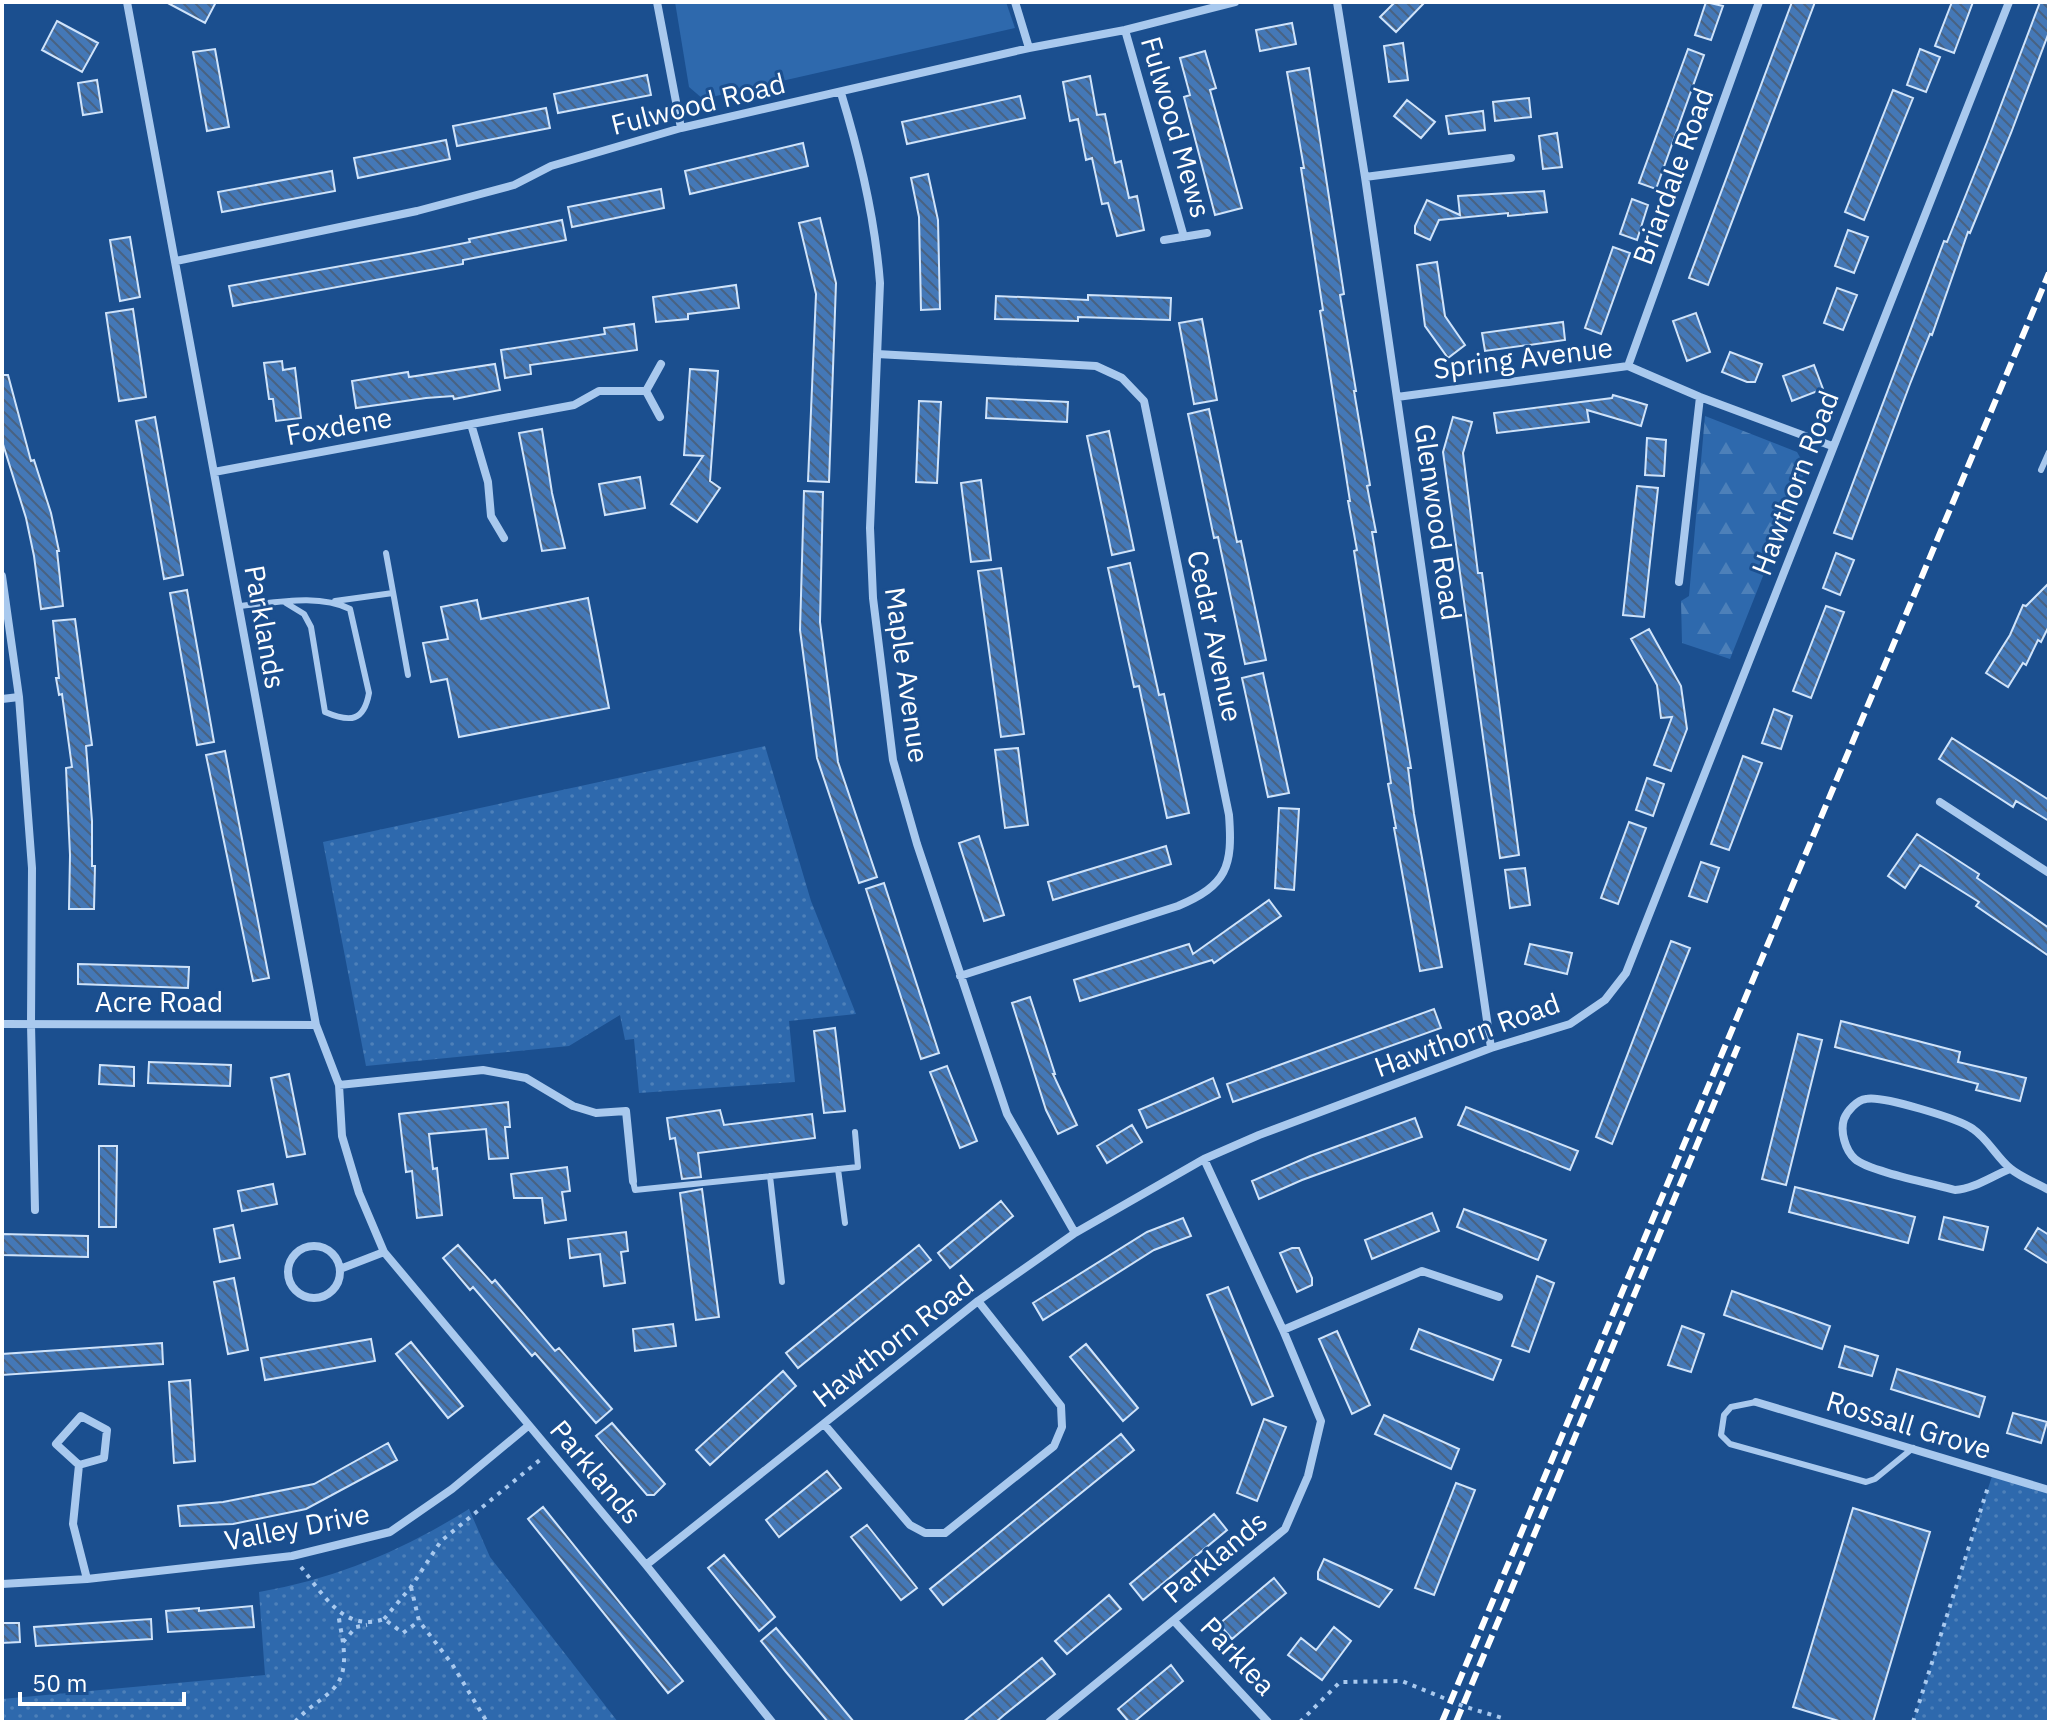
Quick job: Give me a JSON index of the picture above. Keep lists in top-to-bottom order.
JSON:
{
  "streets": {
    "street": [
      "Fulwood Road",
      "Fulwood Mews",
      "Briardale Road",
      "Spring Avenue",
      "Foxdene",
      "Hawthorn Road",
      "Glenwood Road",
      "Parklands",
      "Cedar Avenue",
      "Maple Avenue",
      "Acre Road",
      "Rossall Grove",
      "Valley Drive",
      "Parklea"
    ]
  },
  "crossings": [
    ["Fulwood Road", "Fulwood Mews"],
    ["Fulwood Road", "Parklands"],
    ["Fulwood Road", "Maple Avenue"],
    ["Briardale Road", "Spring Avenue"],
    ["Spring Avenue", "Hawthorn Road"],
    ["Spring Avenue", "Glenwood Road"],
    ["Foxdene", "Parklands"],
    ["Hawthorn Road", "Glenwood Road"],
    ["Hawthorn Road", "Parklands"],
    ["Hawthorn Road", "Maple Avenue"],
    ["Parklands", "Acre Road"],
    ["Parklands", "Valley Drive"],
    ["Parklands", "Parklea"],
    ["Cedar Avenue", "Maple Avenue"]
  ],
  "scale_bar": "50 m"
}
